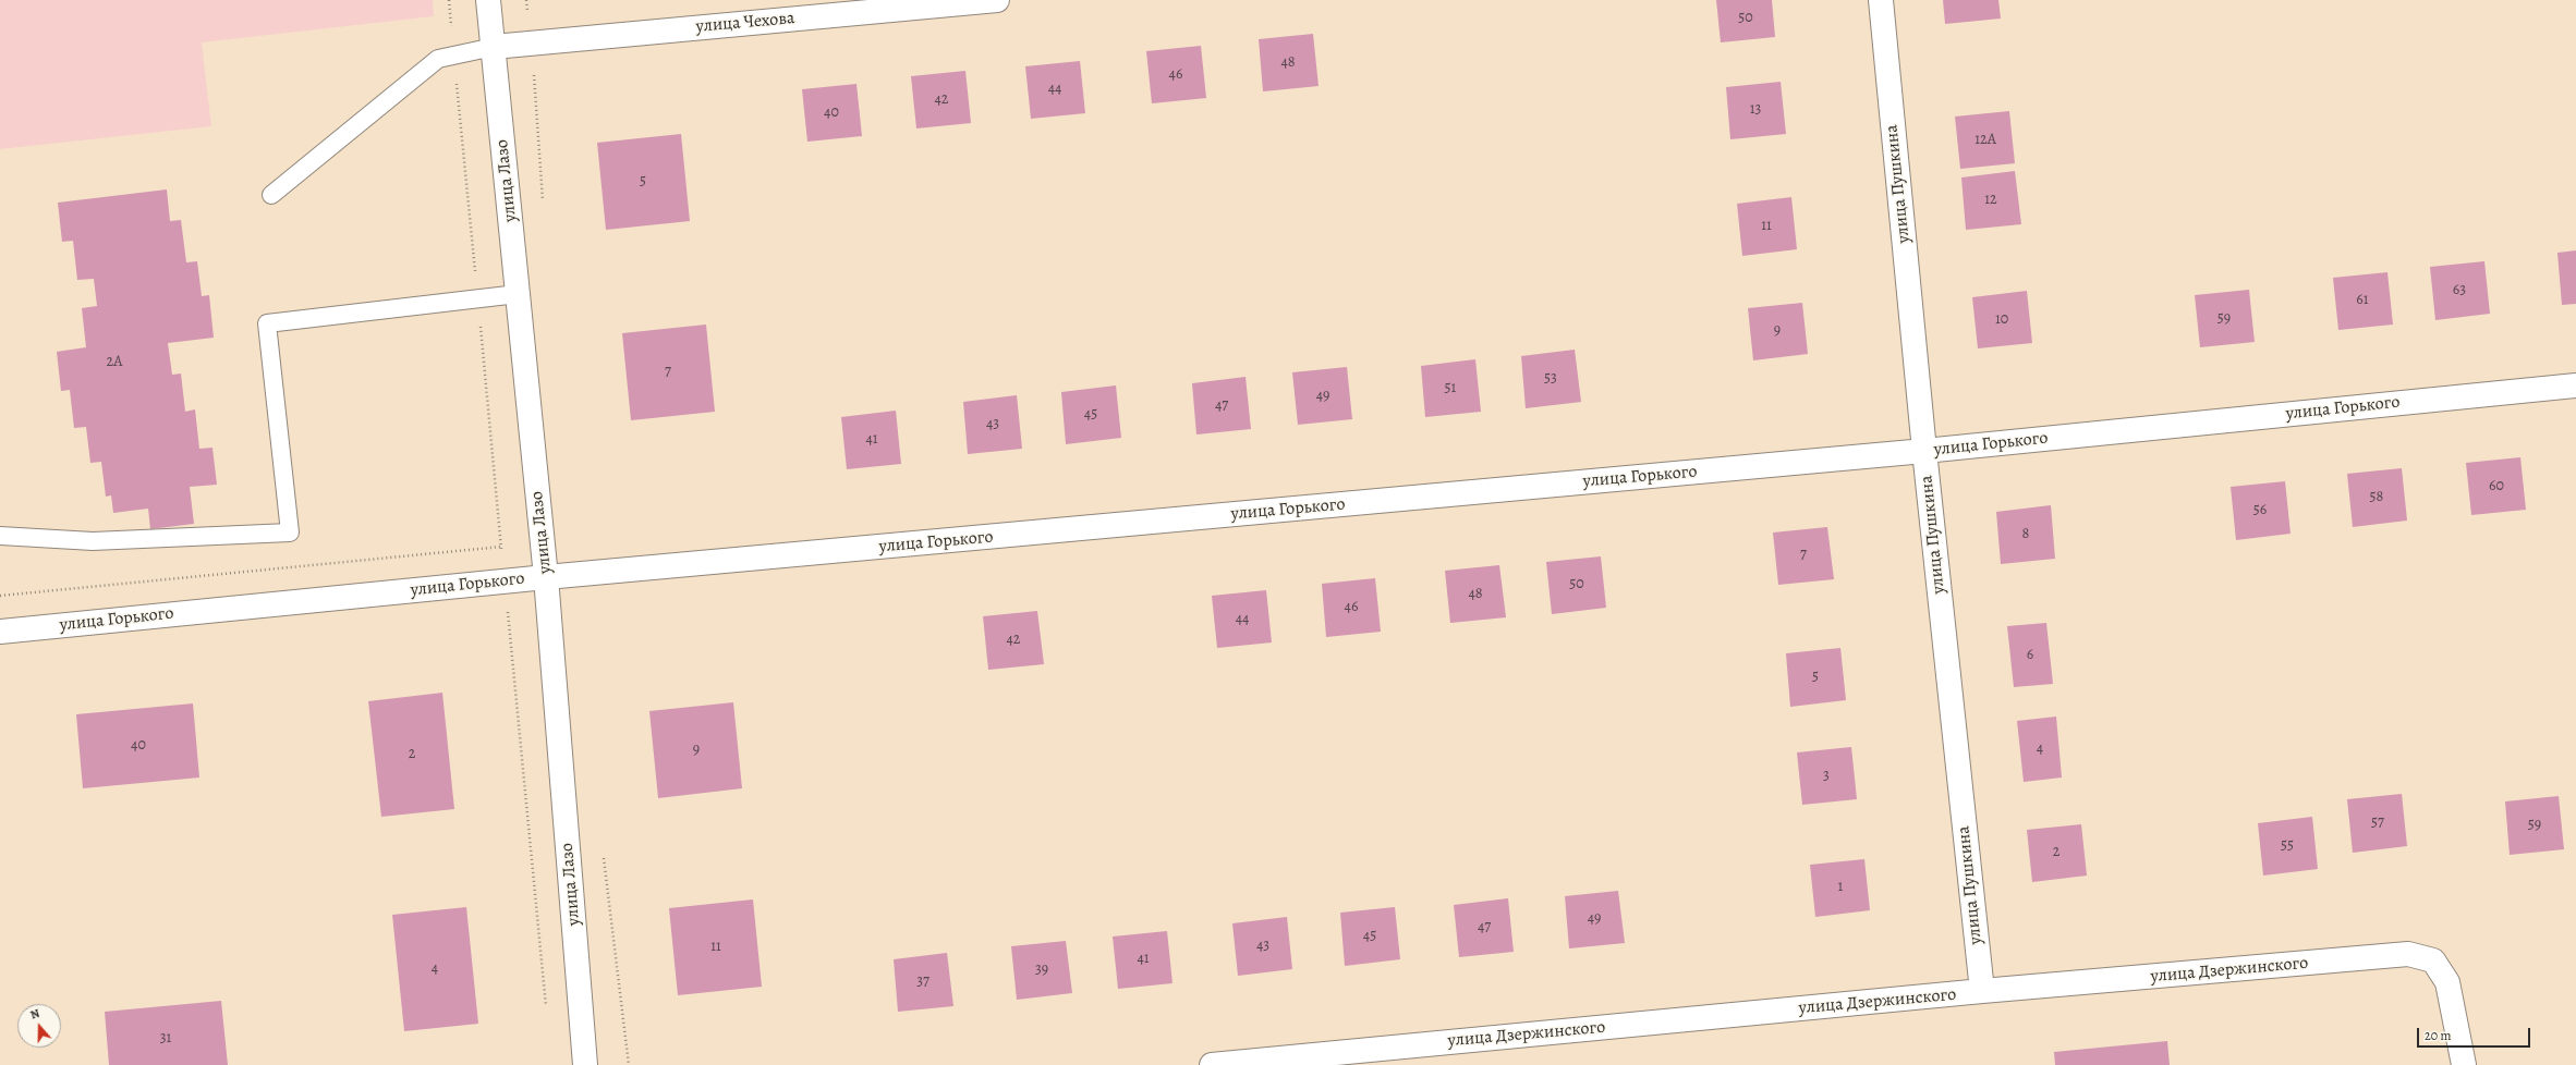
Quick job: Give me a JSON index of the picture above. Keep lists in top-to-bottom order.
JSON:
{
  "streets": {
    "street": [
      "улица Чехова",
      "улица Лазо",
      "улица Пушкина",
      "улица Горького",
      "улица Дзержинского"
    ]
  },
  "crossings": [
    ["улица Чехова", "улица Лазо"],
    ["улица Лазо", "улица Горького"],
    ["улица Пушкина", "улица Горького"],
    ["улица Пушкина", "улица Дзержинского"]
  ],
  "house_numbers": [
    "50",
    "48",
    "46",
    "44",
    "42",
    "13",
    "40",
    "12А",
    "5",
    "12",
    "11",
    "63",
    "61",
    "59",
    "10",
    "9",
    "2А",
    "7",
    "53",
    "51",
    "49",
    "47",
    "45",
    "43",
    "41",
    "60",
    "58",
    "56",
    "8",
    "7",
    "50",
    "48",
    "46",
    "44",
    "42",
    "6",
    "5",
    "40",
    "4",
    "9",
    "2",
    "3",
    "57",
    "59",
    "55",
    "2",
    "1",
    "49",
    "47",
    "45",
    "43",
    "11",
    "41",
    "4",
    "39",
    "37",
    "31"
  ],
  "scale_bar": "20 m",
  "north": "top"
}
